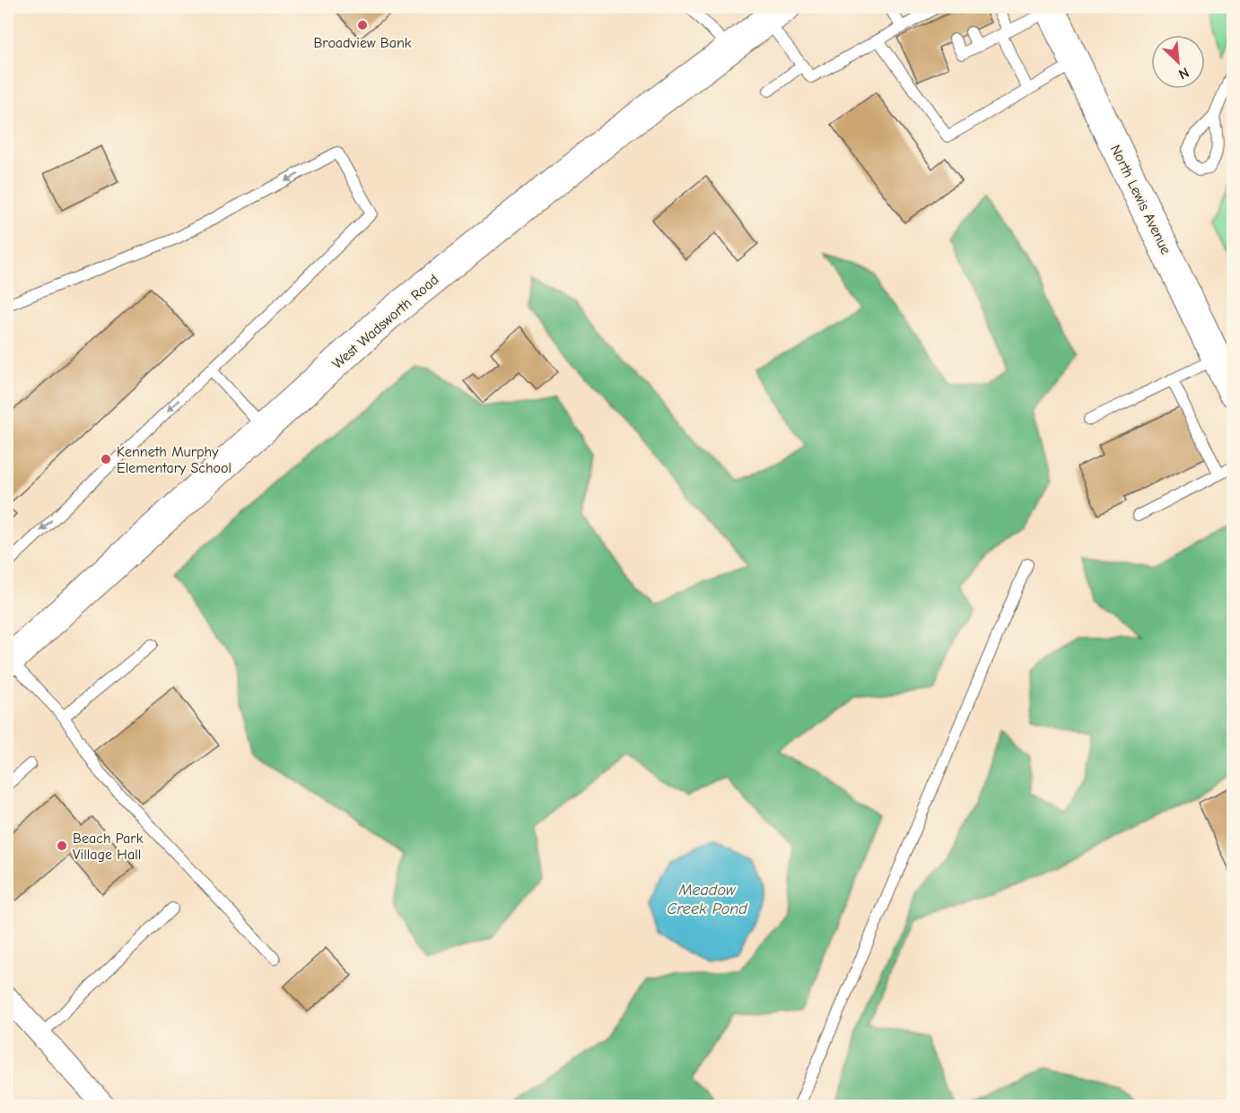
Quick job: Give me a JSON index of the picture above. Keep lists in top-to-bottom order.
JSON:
{
  "streets": {
    "main road": ["North Lewis Avenue", "West Wadsworth Road"]
  },
  "water": ["Meadow Creek Pond"],
  "places": ["Broadview Bank", "Kenneth Murphy Elementary School", "Beach Park Village Hall"],
  "north": "bottom right"
}
